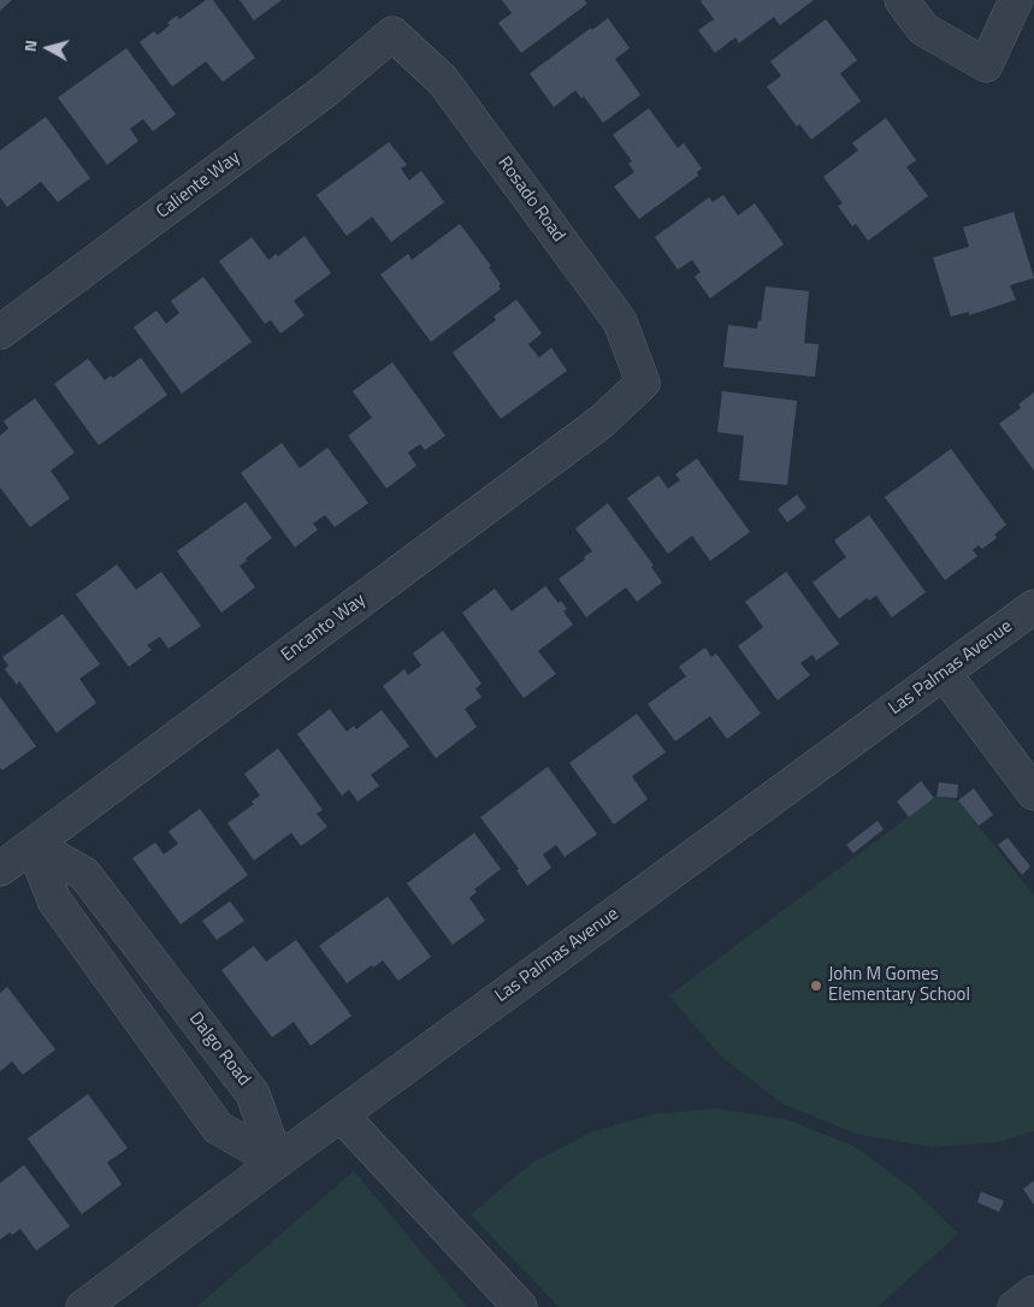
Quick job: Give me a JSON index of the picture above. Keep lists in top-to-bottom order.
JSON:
{
  "streets": {
    "street": [
      "Caliente Way",
      "Rosado Road",
      "Encanto Way",
      "Las Palmas Avenue",
      "Dalgo Road"
    ]
  },
  "crossings": [
    ["Caliente Way", "Rosado Road"],
    ["Rosado Road", "Encanto Way"],
    ["Encanto Way", "Dalgo Road"],
    ["Las Palmas Avenue", "Dalgo Road"]
  ],
  "places": ["John M Gomes Elementary School"],
  "north": "left"
}
